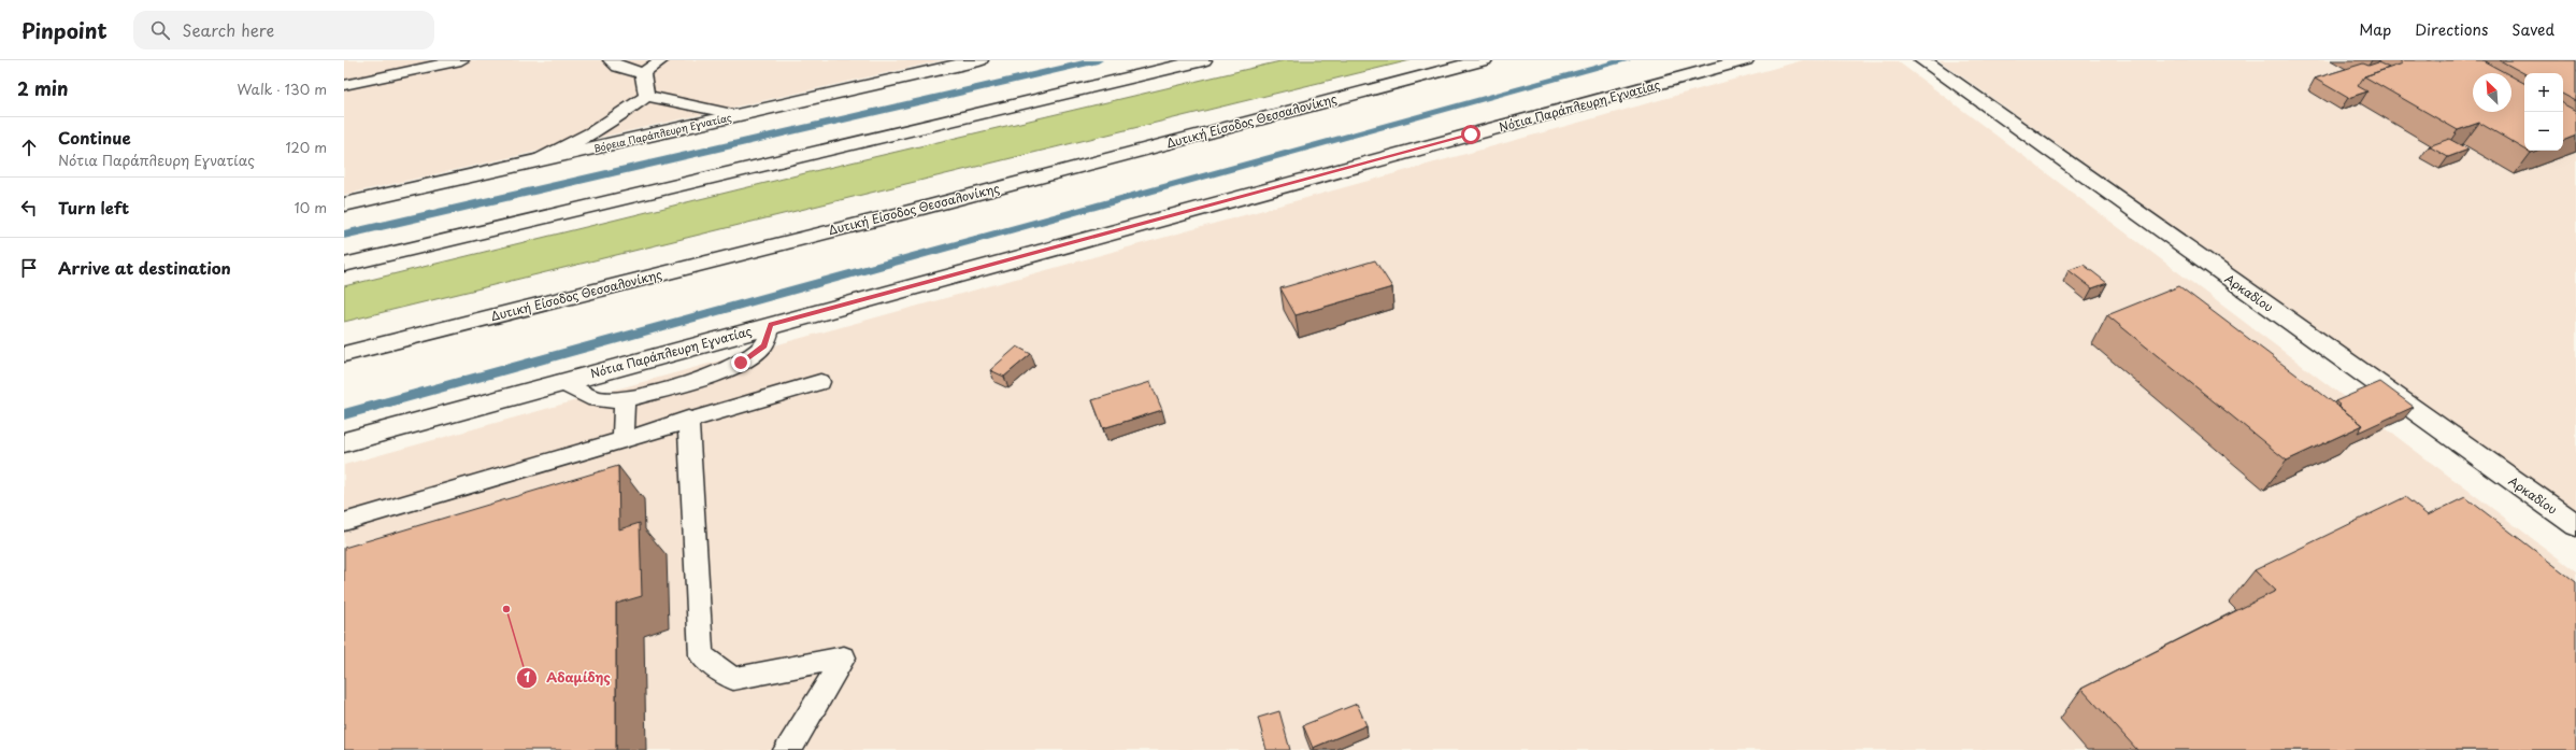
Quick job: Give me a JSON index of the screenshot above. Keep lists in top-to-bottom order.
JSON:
{
  "streets": {
    "main road": [
      "Νότια Παράπλευρη Εγνατίας",
      "Δυτική Είσοδος Θεσσαλονίκης",
      "Βόρεια Παράπλευρη Εγνατίας",
      "Αρκαδίου"
    ]
  },
  "places": ["Αδαμίδης"],
  "north": "top left",
  "page": {
    "header": "Pinpoint",
    "search": "Search here",
    "nav": ["Map", "Directions", "Saved"],
    "heading": ["2 min", "Walk · 130 m"],
    "map_buttons": ["+", "−"],
    "list": [
      ["Continue", "Νότια Παράπλευρη Εγνατίας", "120 m"],
      ["Turn left", "10 m"],
      "Arrive at destination"
    ]
  }
}
